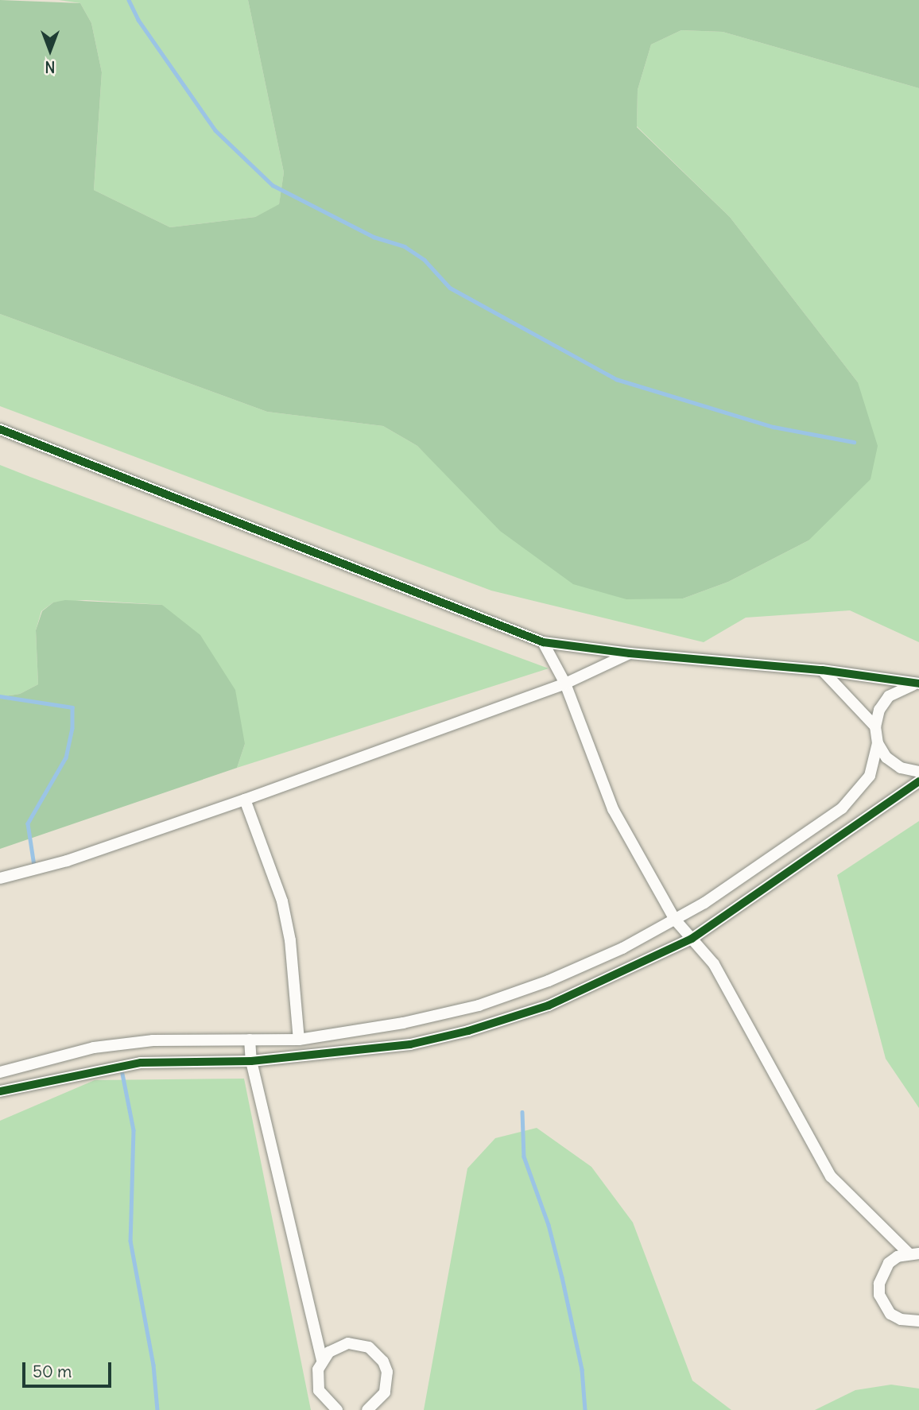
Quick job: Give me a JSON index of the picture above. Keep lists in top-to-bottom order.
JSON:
{
  "scale_bar": "50 m",
  "north": "bottom"
}
